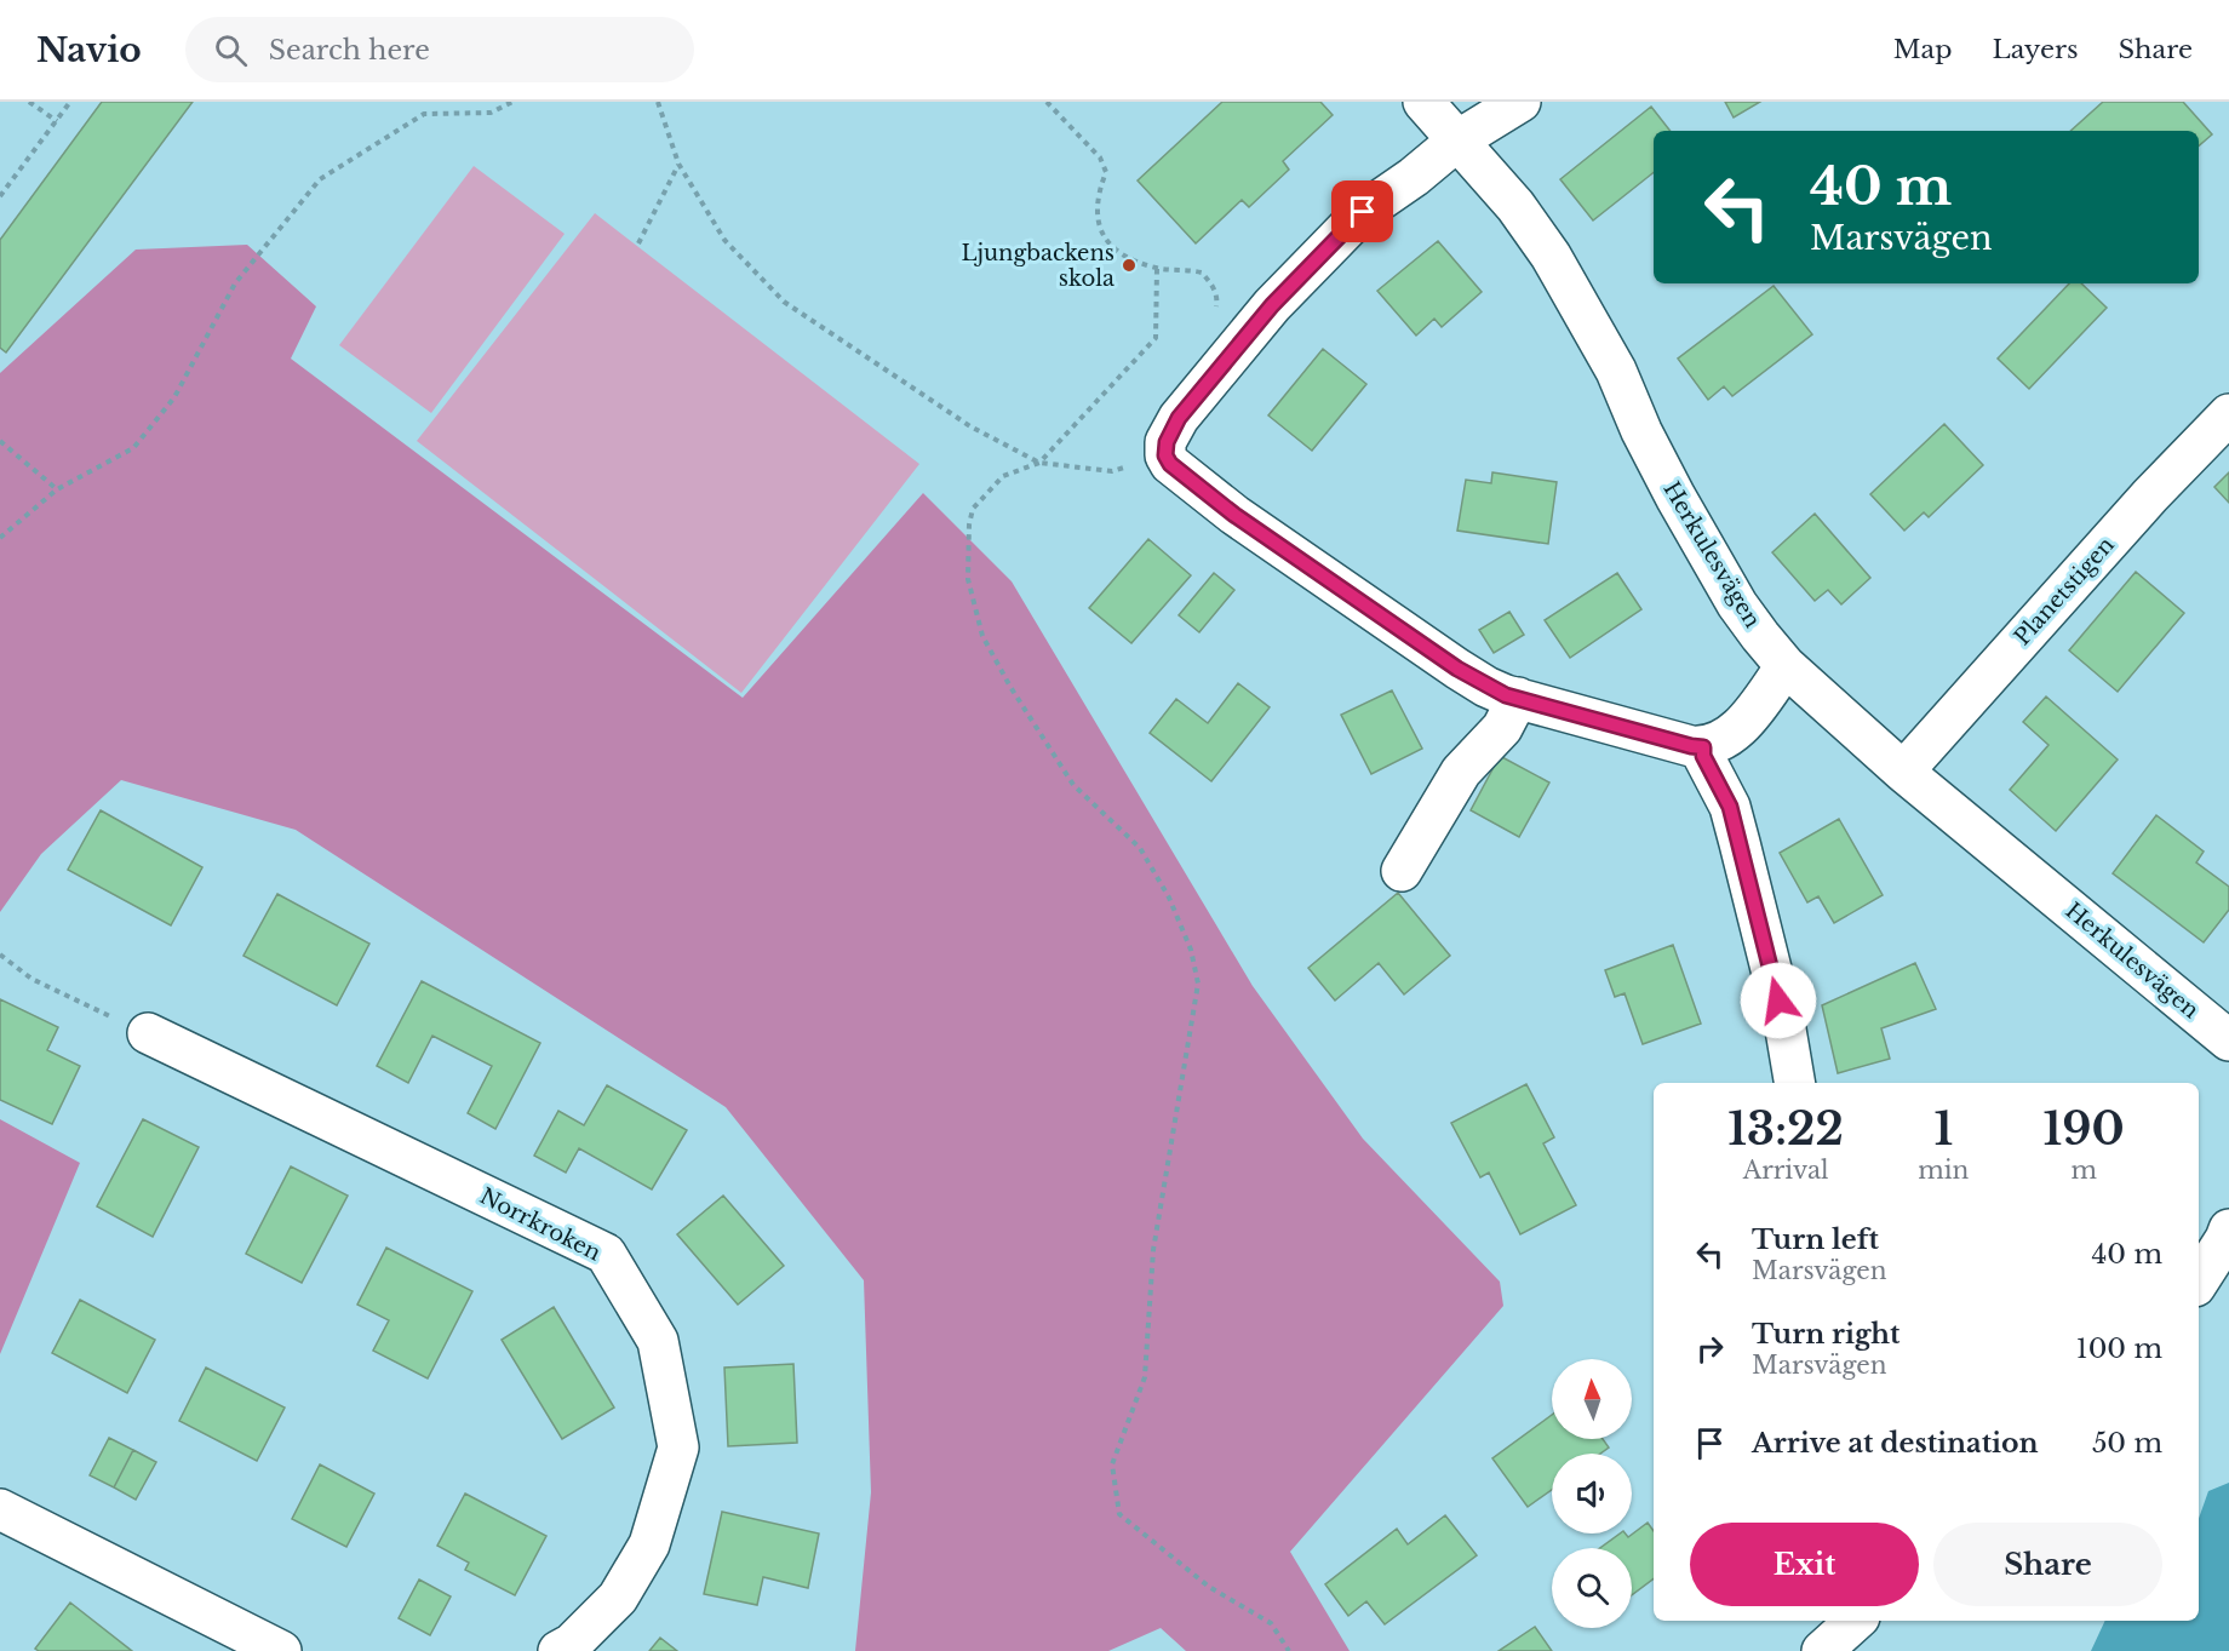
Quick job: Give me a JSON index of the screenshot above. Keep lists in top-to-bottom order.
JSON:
{
  "streets": {
    "street": ["Herkulesvägen", "Planetstigen", "Norrkroken"]
  },
  "crossings": [
    ["Herkulesvägen", "Planetstigen"]
  ],
  "places": ["Ljungbackens skola"],
  "north": "top",
  "page": {
    "header": "Navio",
    "search": "Search here",
    "nav": ["Map", "Layers", "Share"],
    "turn": ["40 m", "Marsvägen"],
    "eta": [
      "13:22",
      "Arrival",
      "1",
      "min",
      "190",
      "m"
    ],
    "list": [
      {
        "name": "Turn left",
        "note": "Marsvägen",
        "value": "40 m"
      },
      {
        "name": "Turn right",
        "note": "Marsvägen",
        "value": "100 m"
      },
      {
        "name": "Arrive at destination",
        "value": "50 m"
      }
    ],
    "buttons": ["Exit", "Share"]
  }
}
